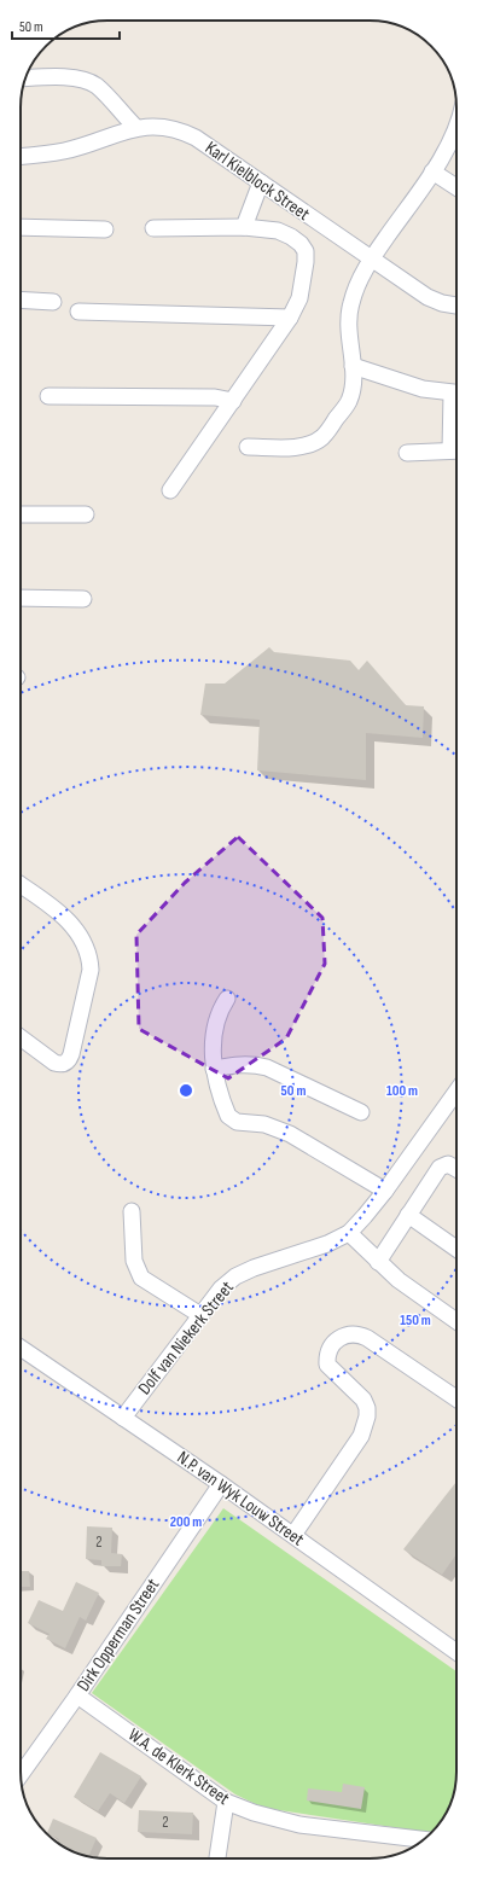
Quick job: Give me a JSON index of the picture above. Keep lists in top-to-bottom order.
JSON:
{
  "streets": {
    "street": [
      "Karl Kielblock Street",
      "Dolf van Niekerk Street",
      "N.P. van Wyk Louw Street",
      "Dirk Opperman Street",
      "W.A. de Klerk Street"
    ]
  },
  "crossings": [
    ["Dolf van Niekerk Street", "N.P. van Wyk Louw Street"],
    ["N.P. van Wyk Louw Street", "Dirk Opperman Street"],
    ["Dirk Opperman Street", "W.A. de Klerk Street"]
  ],
  "house_numbers": ["2", "2"],
  "scale_bar": "50 m",
  "rings": [
    "50 m",
    "100 m",
    "150 m",
    "200 m"
  ]
}
